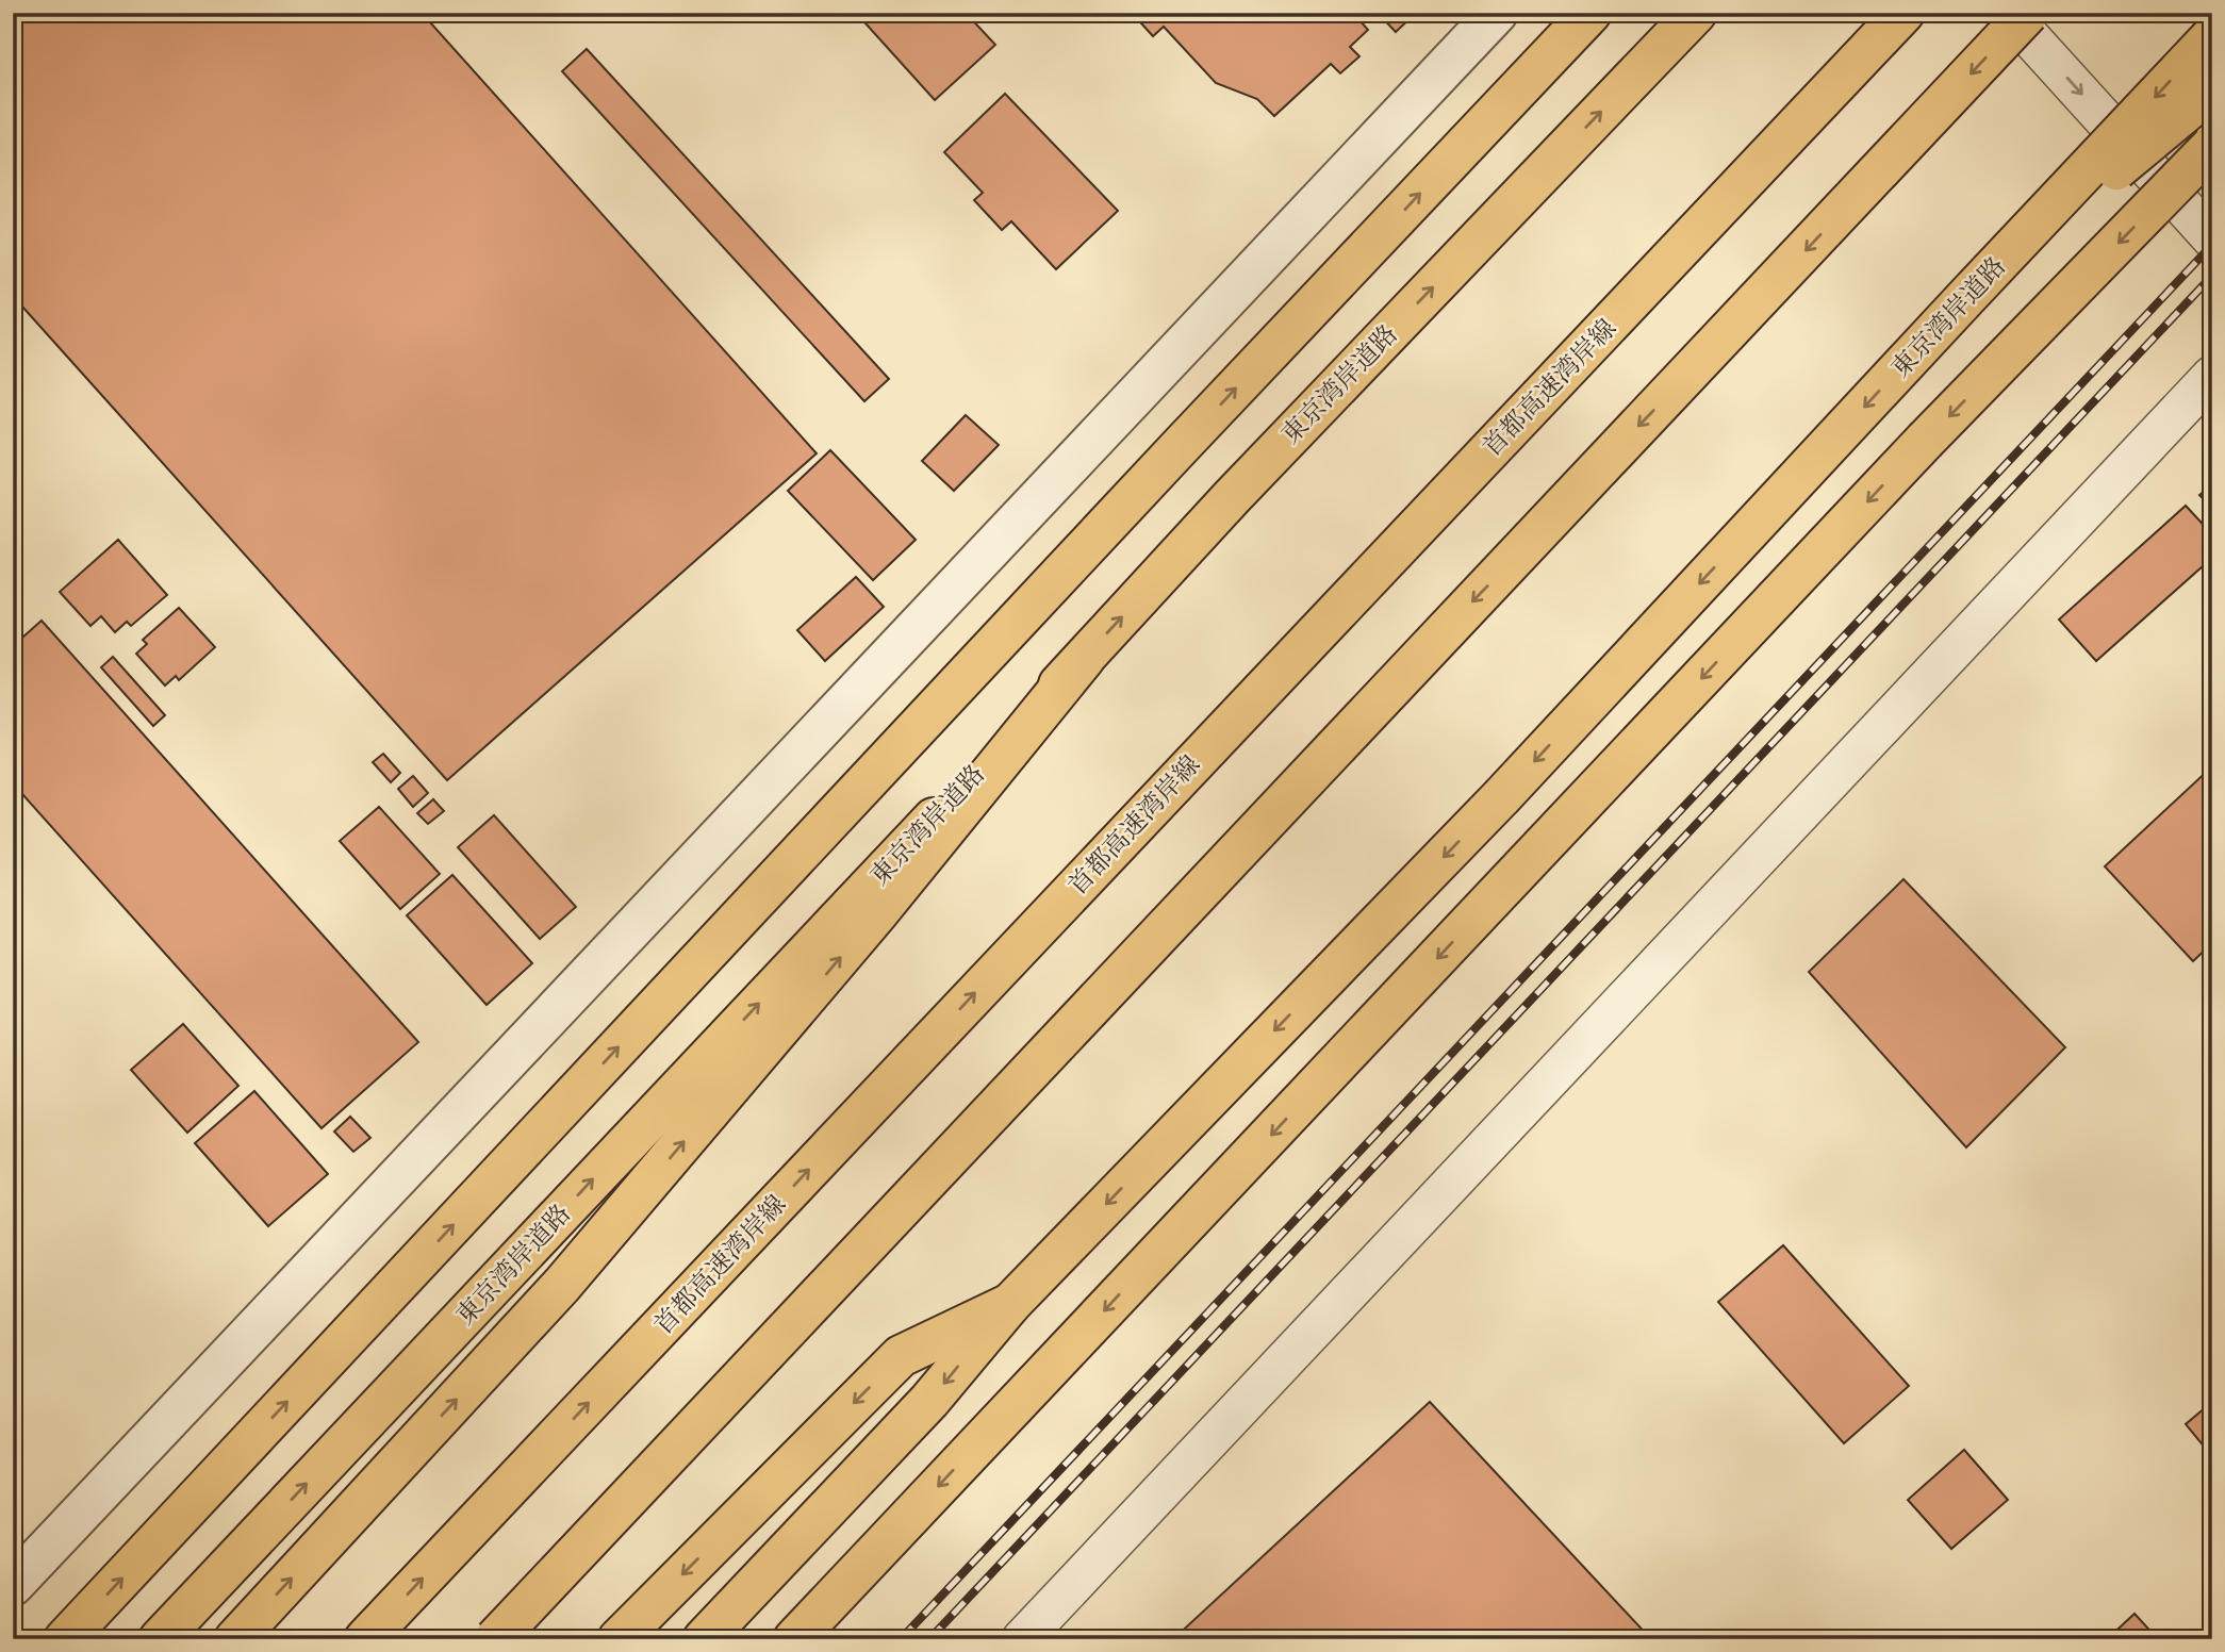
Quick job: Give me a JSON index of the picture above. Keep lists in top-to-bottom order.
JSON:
{
  "streets": {
    "highway": ["東京湾岸道路", "首都高速湾岸線"]
  }
}
